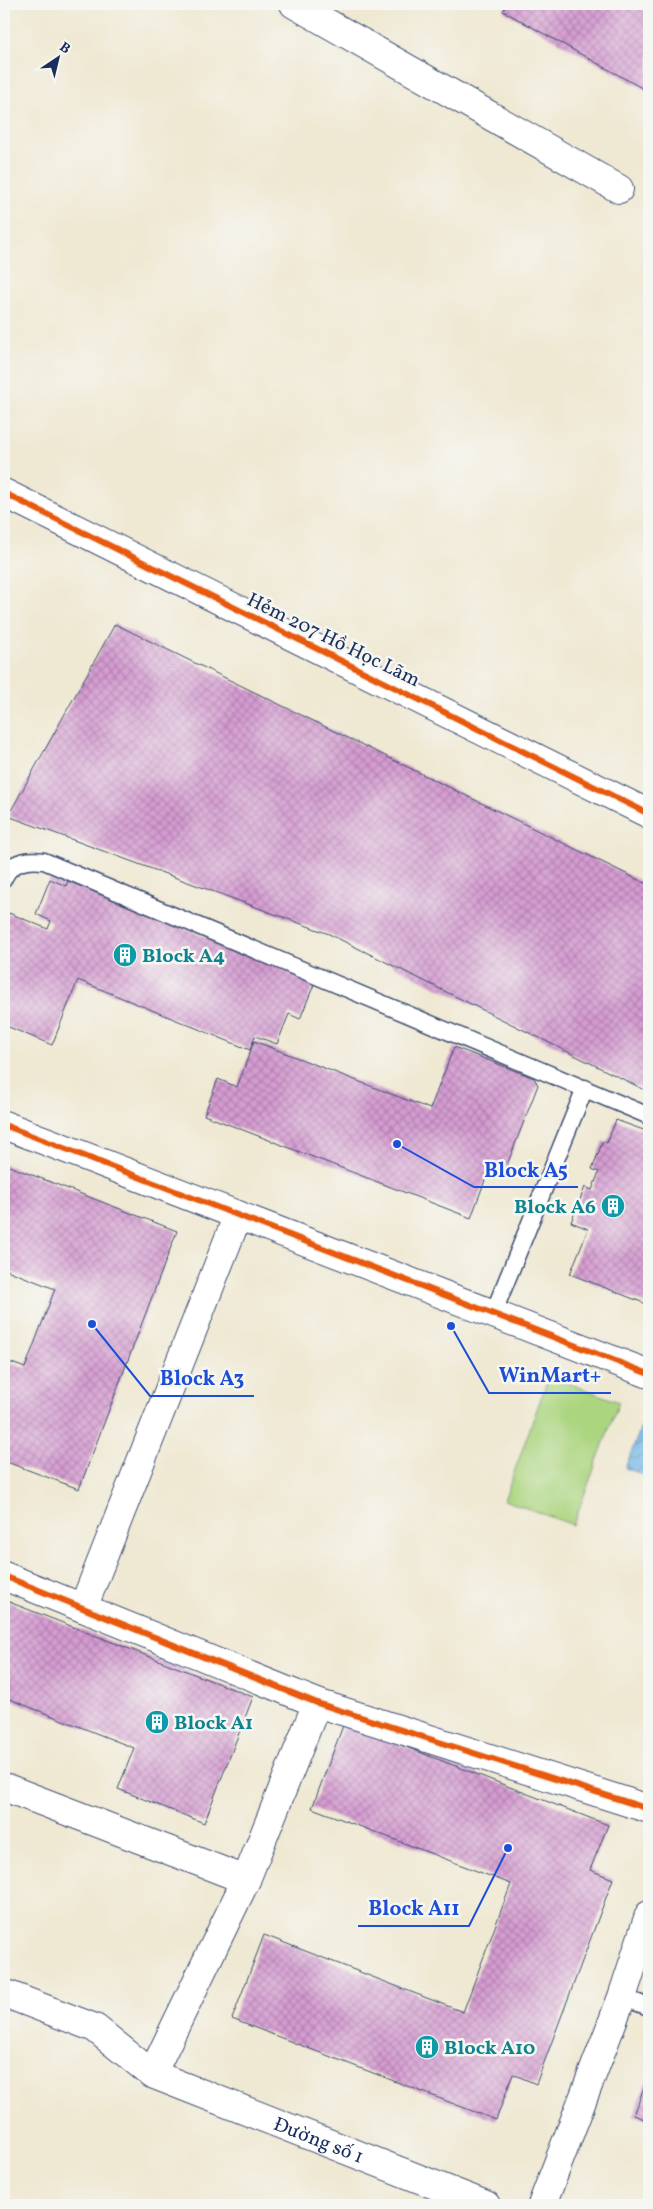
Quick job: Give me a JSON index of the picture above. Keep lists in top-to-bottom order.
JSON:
{
  "streets": {
    "street": ["Hẻm 207 Hồ Học Lãm", "Đường số 1"]
  },
  "places": {
    "building": [
      "Block A4",
      "Block A6",
      "Block A1",
      "Block A10"
    ],
    "other": [
      "Block A5",
      "Block A3",
      "WinMart+",
      "Block A11"
    ]
  },
  "north": "top right"
}
